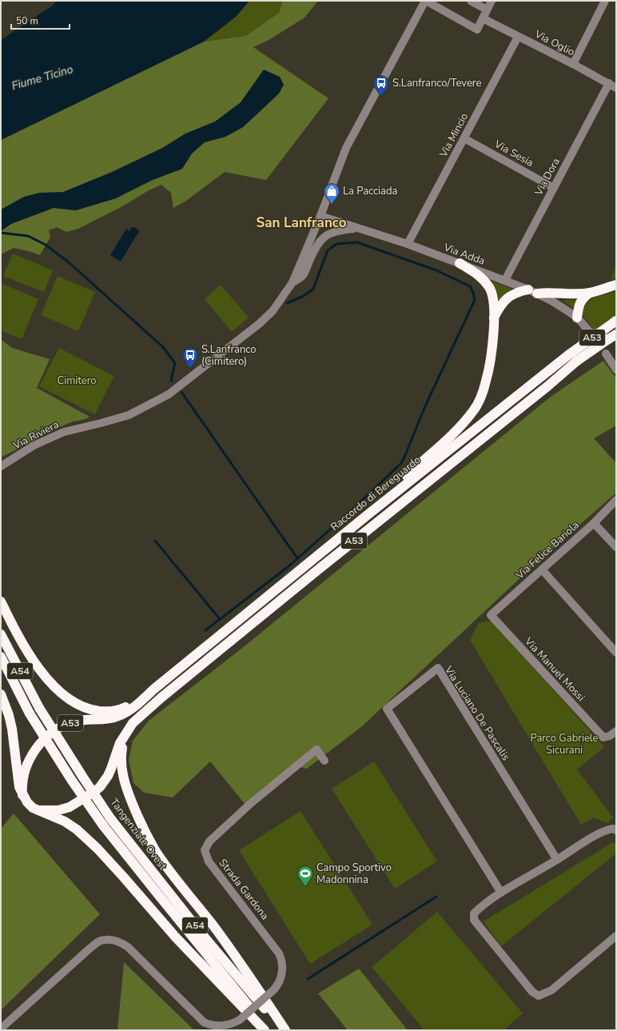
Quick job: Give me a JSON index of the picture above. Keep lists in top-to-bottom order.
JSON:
{
  "streets": {
    "highway": [
      "A53",
      "Raccordo di Bereguardo",
      "A54",
      "Tangenziale Ovest"
    ],
    "street": [
      "Via Oglio",
      "Via Mincio",
      "Via Sesia",
      "Via Dora",
      "Via Adda",
      "Via Riviera",
      "Via Felice Bariola",
      "Via Manuel Mossi",
      "Via Luciano De Pascalis",
      "Strada Gardona"
    ]
  },
  "crossings": [
    ["Via Oglio", "Via Mincio"],
    ["Via Oglio", "Via Dora"],
    ["Via Mincio", "Via Sesia"],
    ["Via Mincio", "Via Adda"],
    ["Via Sesia", "Via Dora"],
    ["Via Dora", "Via Adda"],
    ["A53", "Raccordo di Bereguardo"],
    ["Via Felice Bariola", "Via Manuel Mossi"]
  ],
  "districts": ["San Lanfranco"],
  "water": ["Fiume Ticino"],
  "parks": ["Cimitero", "Parco Gabriele Sicurani"],
  "places": {
    "bus stop": ["S.Lanfranco/Tevere", "S.Lanfranco (Cimitero)"],
    "shop": ["La Pacciada"],
    "sports": ["Campo Sportivo Madonnina"]
  },
  "scale_bar": "50 m"
}
